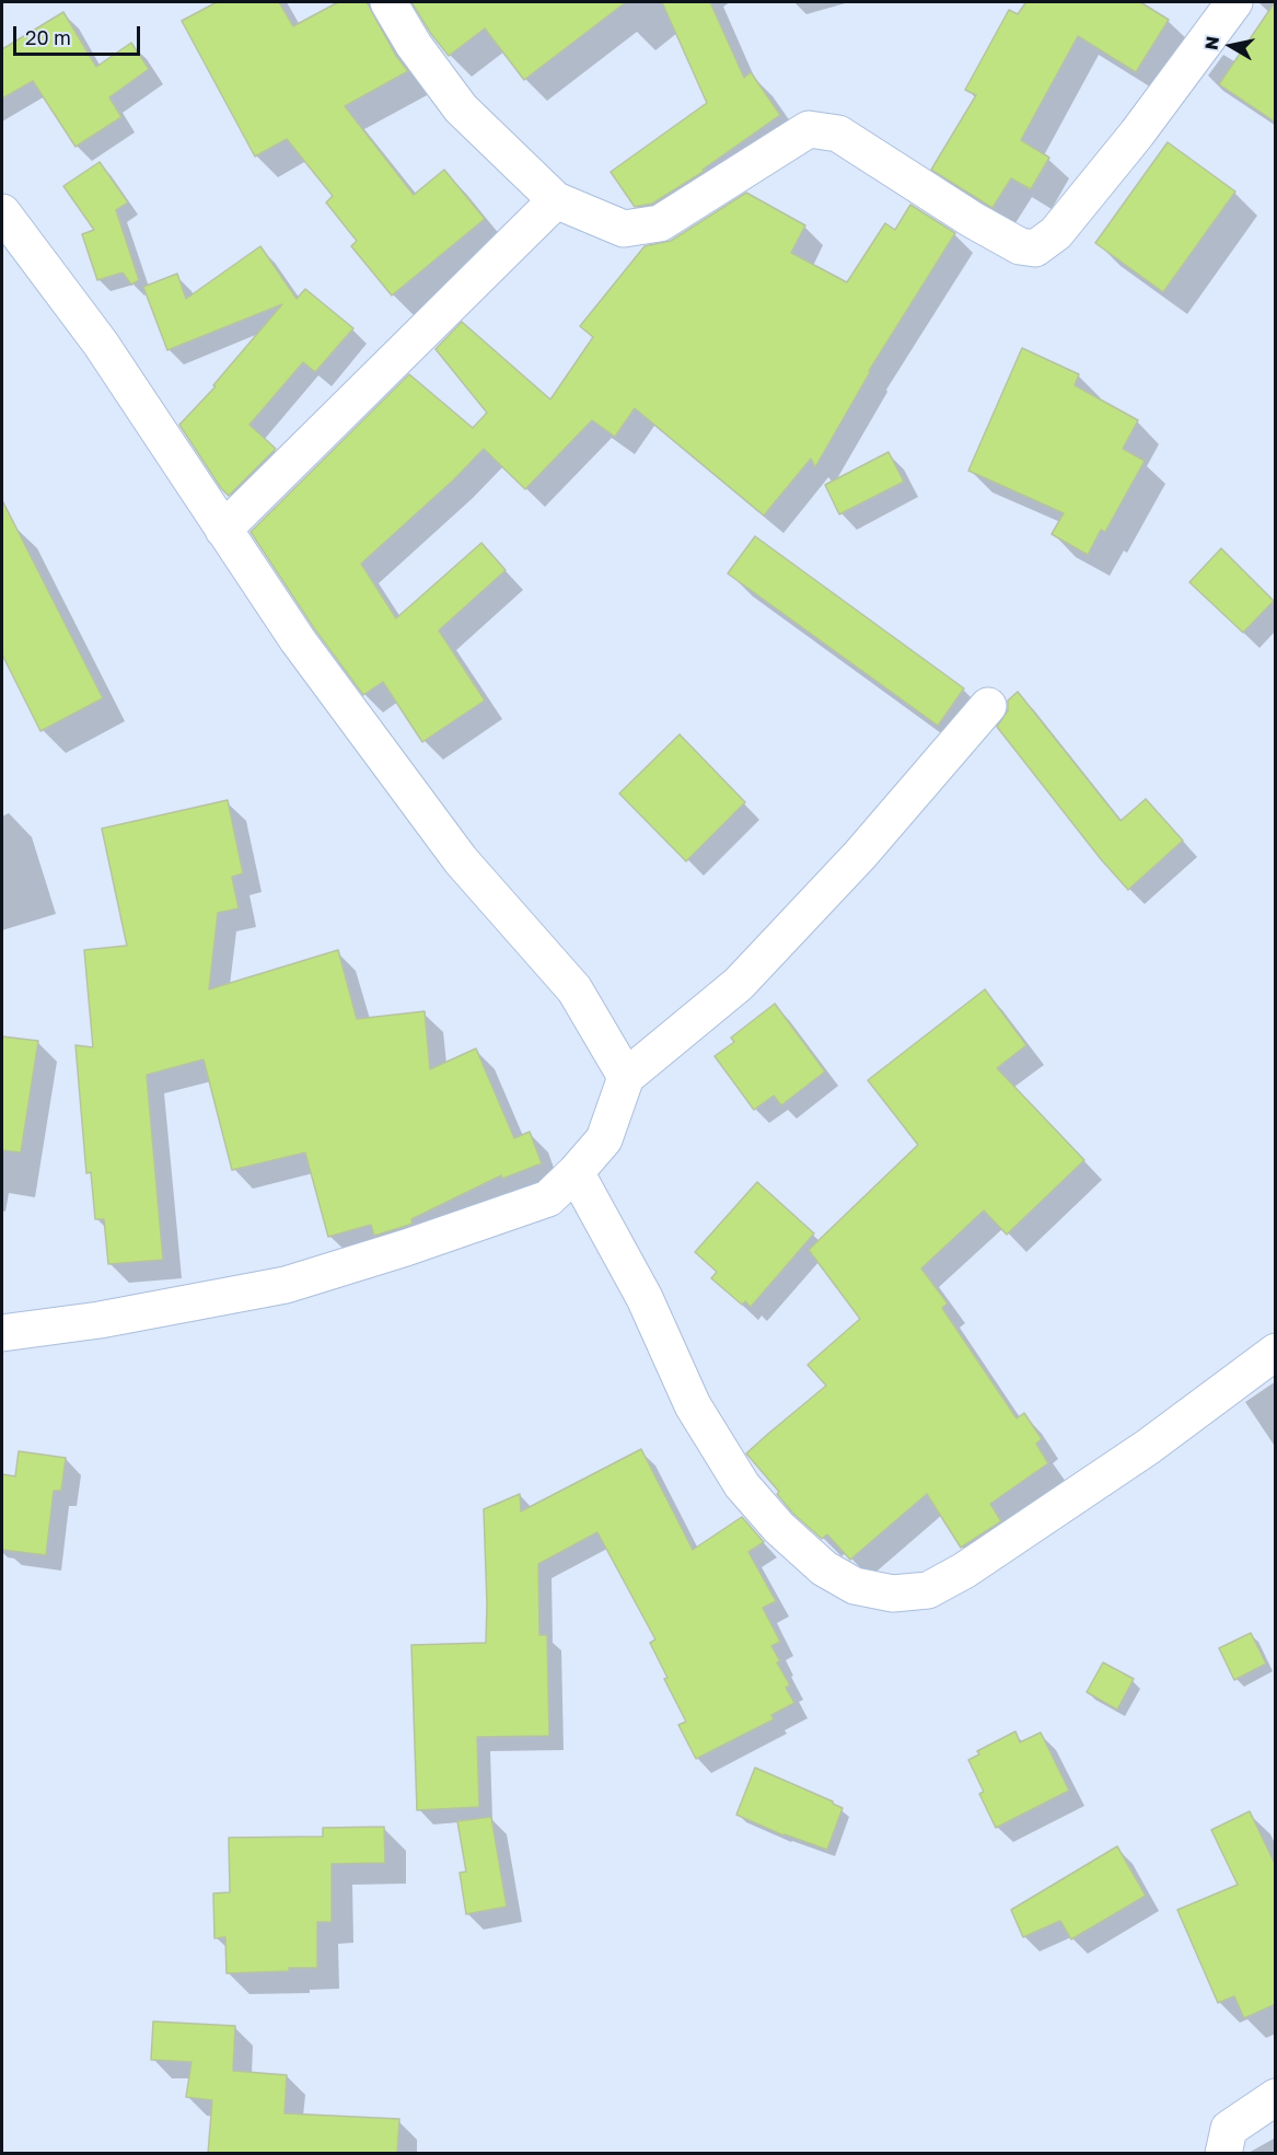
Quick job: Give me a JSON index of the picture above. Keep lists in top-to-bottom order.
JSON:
{
  "scale_bar": "20 m",
  "north": "left"
}
